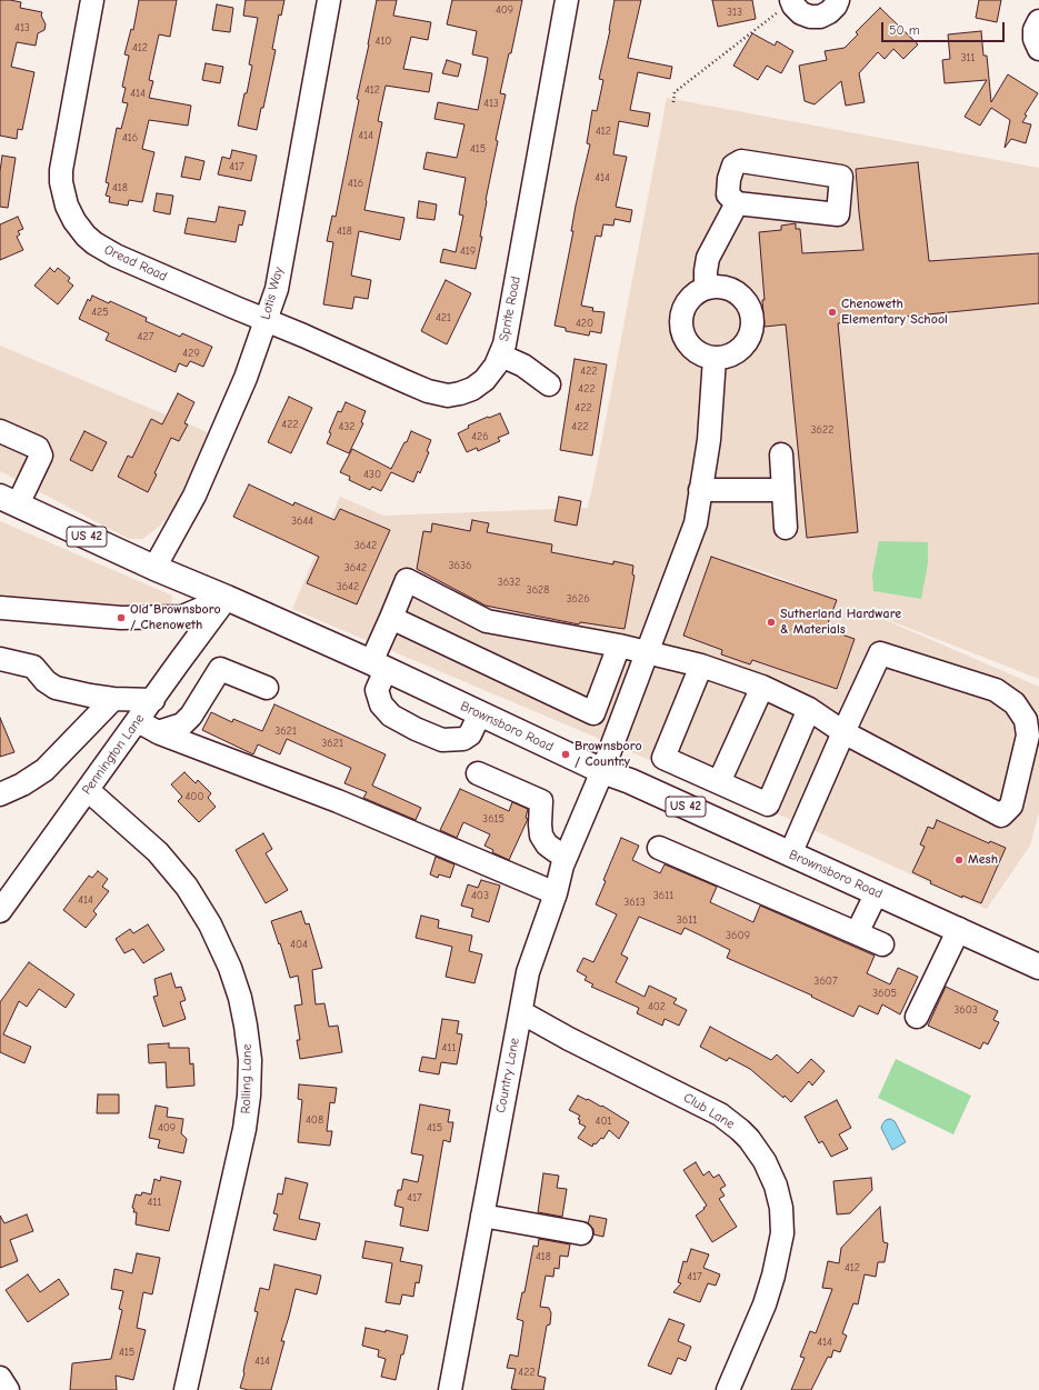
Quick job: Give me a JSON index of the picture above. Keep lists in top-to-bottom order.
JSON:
{
  "streets": {
    "main road": ["US 42", "Brownsboro Road"],
    "street": [
      "Oread Road",
      "Lotis Way",
      "Sprite Road",
      "Pennington Lane",
      "Country Lane",
      "Rolling Lane",
      "Club Lane"
    ]
  },
  "crossings": [
    ["Oread Road", "Lotis Way"],
    ["Oread Road", "Sprite Road"],
    ["Lotis Way", "Sprite Road"],
    ["Lotis Way", "Brownsboro Road"],
    ["Brownsboro Road", "Pennington Lane"],
    ["Brownsboro Road", "Country Lane"],
    ["Pennington Lane", "Rolling Lane"],
    ["Country Lane", "Club Lane"]
  ],
  "places": [
    "Chenoweth Elementary School",
    "Old Brownsboro / Chenoweth",
    "Sutherland Hardware & Materials",
    "Brownsboro / Country",
    "Mesh"
  ],
  "house_numbers": [
    "409",
    "313",
    "413",
    "410",
    "412",
    "311",
    "412",
    "414",
    "413",
    "412",
    "414",
    "416",
    "415",
    "417",
    "414",
    "416",
    "418",
    "418",
    "419",
    "425",
    "421",
    "420",
    "427",
    "429",
    "422",
    "422",
    "422",
    "422",
    "432",
    "422",
    "3622",
    "426",
    "430",
    "3644",
    "3642",
    "3636",
    "3642",
    "3632",
    "3642",
    "3628",
    "3626",
    "3621",
    "3621",
    "400",
    "3615",
    "403",
    "3611",
    "414",
    "3613",
    "3611",
    "3609",
    "404",
    "3607",
    "3605",
    "402",
    "3603",
    "411",
    "408",
    "401",
    "409",
    "415",
    "417",
    "411",
    "418",
    "412",
    "417",
    "414",
    "415",
    "414",
    "422"
  ],
  "scale_bar": "50 m"
}
